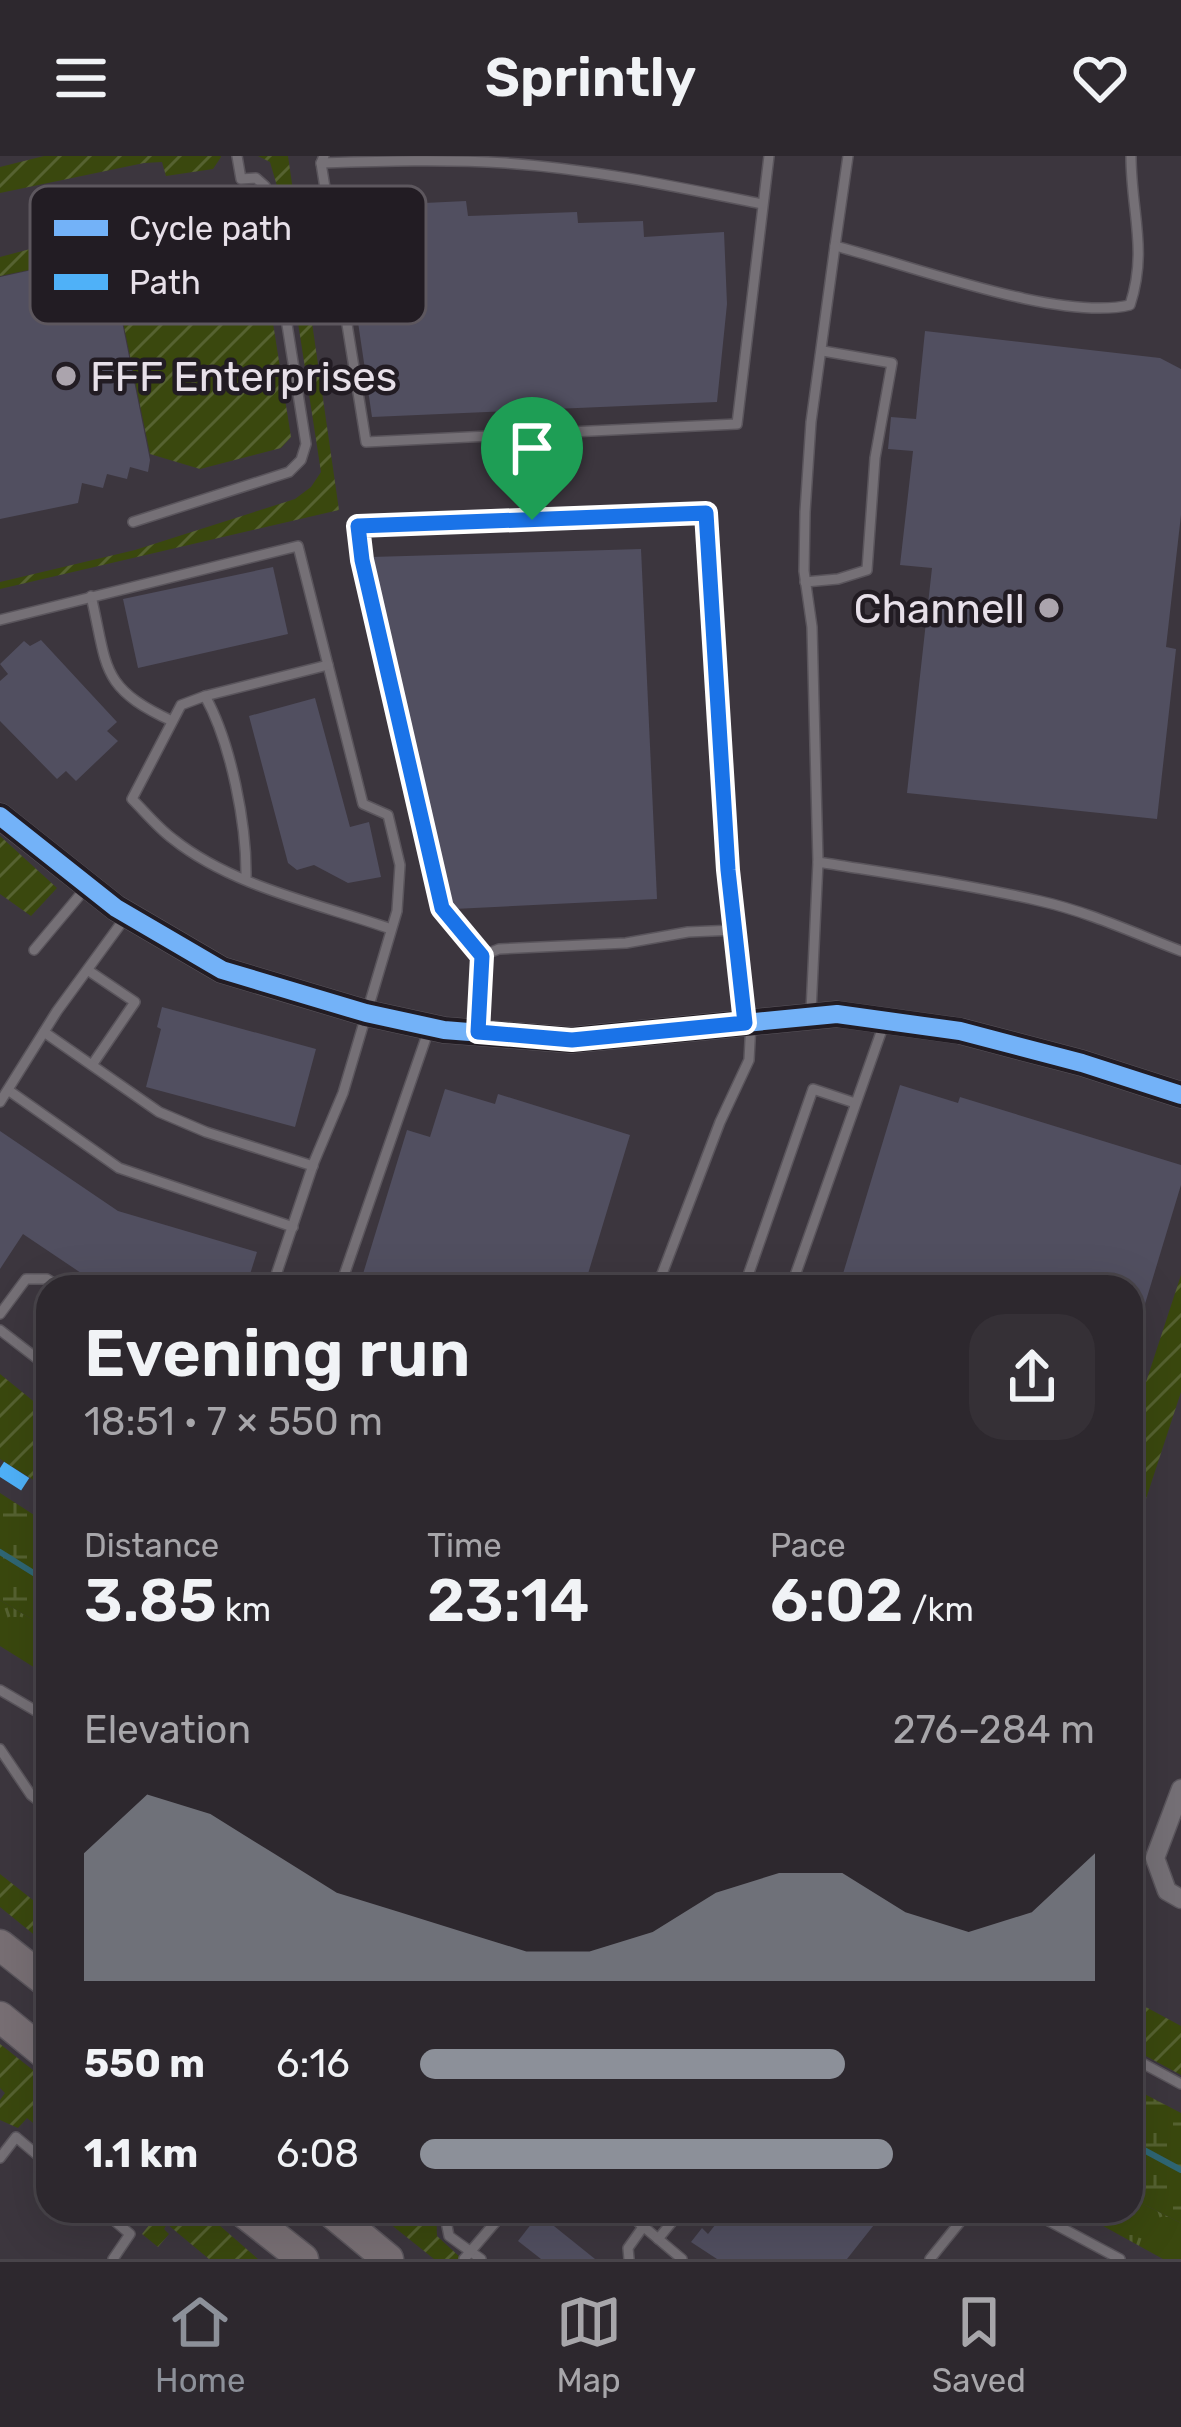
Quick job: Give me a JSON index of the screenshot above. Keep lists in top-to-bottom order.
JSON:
{
  "places": ["FFF Enterprises", "Channell"],
  "legend": ["Cycle path", "Path"],
  "page": {
    "header": "Sprintly",
    "heading": ["Evening run", "18:51 · 7 × 550 m"],
    "stats": [
      ["Distance", "3.85 km"],
      ["Time", "23:14"],
      ["Pace", "6:02 /km"]
    ],
    "chart": ["Elevation", "276–284 m"],
    "list": [
      {
        "name": "550 m",
        "note": "6:16"
      },
      {
        "name": "1.1 km",
        "note": "6:08"
      }
    ],
    "tabs": ["Home", "Map", "Saved"]
  }
}
